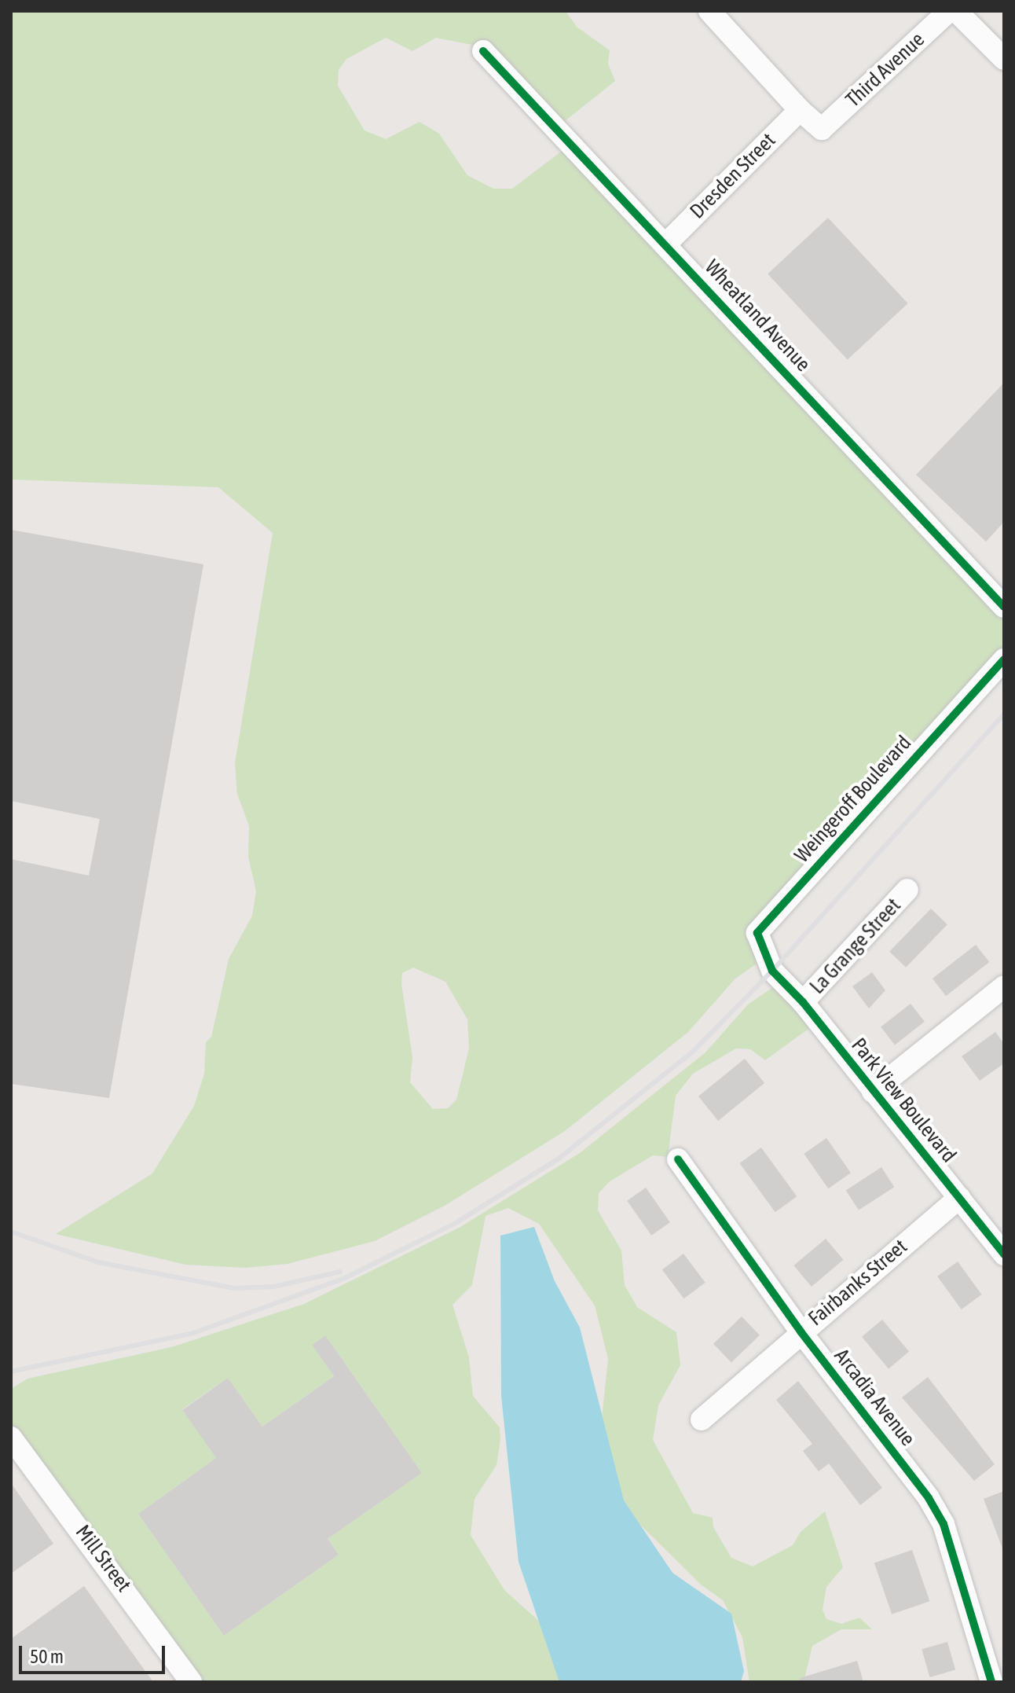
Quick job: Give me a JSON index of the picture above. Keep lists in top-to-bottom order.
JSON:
{
  "streets": {
    "street": [
      "Third Avenue",
      "Dresden Street",
      "Wheatland Avenue",
      "Weingeroff Boulevard",
      "La Grange Street",
      "Park View Boulevard",
      "Fairbanks Street",
      "Arcadia Avenue",
      "Mill Street"
    ]
  },
  "crossings": [
    ["Third Avenue", "Dresden Street"],
    ["Dresden Street", "Wheatland Avenue"],
    ["Weingeroff Boulevard", "Park View Boulevard"],
    ["La Grange Street", "Park View Boulevard"],
    ["Park View Boulevard", "Fairbanks Street"],
    ["Fairbanks Street", "Arcadia Avenue"]
  ],
  "scale_bar": "50 m"
}
